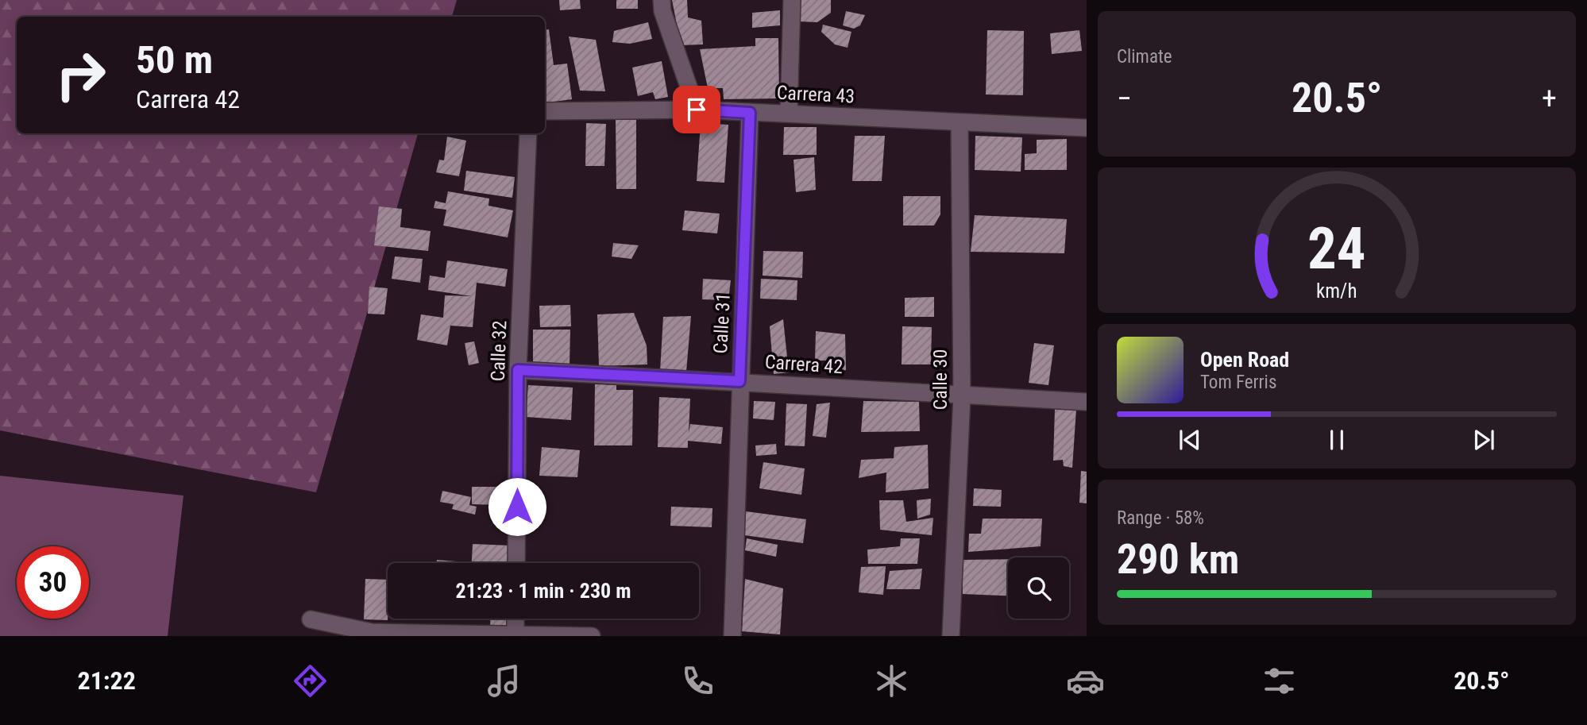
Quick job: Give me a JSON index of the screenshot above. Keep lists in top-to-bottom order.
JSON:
{
  "streets": {
    "street": [
      "Carrera 43",
      "Calle 31",
      "Calle 32",
      "Carrera 42",
      "Calle 30"
    ]
  },
  "crossings": [
    ["Carrera 43", "Calle 31"],
    ["Carrera 43", "Calle 30"],
    ["Calle 31", "Carrera 42"],
    ["Calle 32", "Carrera 42"],
    ["Carrera 42", "Calle 30"]
  ],
  "page": {
    "tile": [
      "Climate",
      ["Range · 58%", "290 km"]
    ],
    "turn": ["50 m", "Carrera 42"],
    "heat": ["−", "20.5°", "+"],
    "song": ["Open Road", "Tom Ferris"],
    "limit": "30",
    "trip": "21:23 · 1 min · 230 m",
    "tabs": ["21:22", "20.5°"],
    "gauge": ["24", "km/h"]
  }
}
